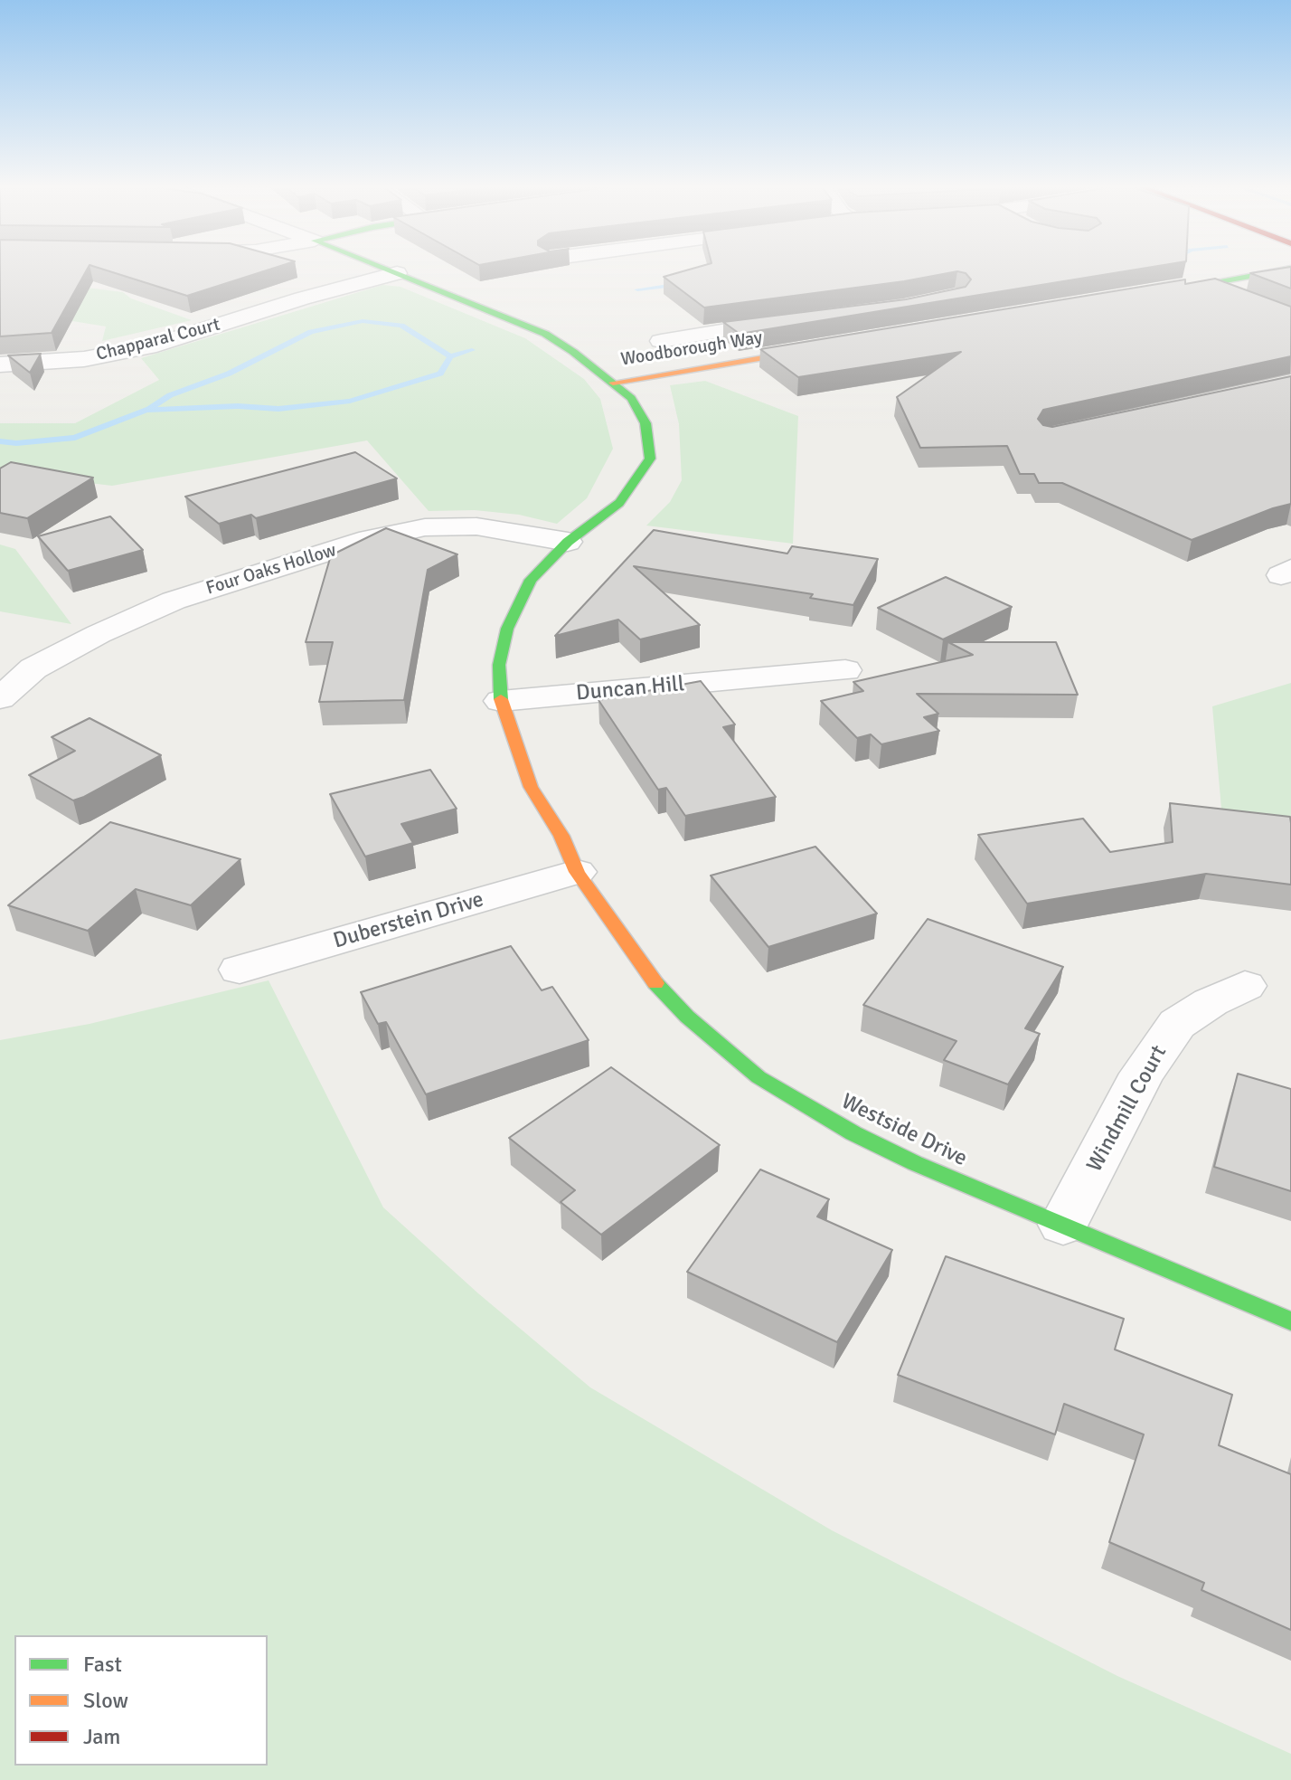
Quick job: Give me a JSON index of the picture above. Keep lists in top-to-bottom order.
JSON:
{
  "streets": {
    "street": [
      "Chapparal Court",
      "Woodborough Way",
      "Four Oaks Hollow",
      "Duncan Hill",
      "Duberstein Drive",
      "Windmill Court",
      "Westside Drive"
    ]
  },
  "crossings": [
    ["Chapparal Court", "Westside Drive"],
    ["Woodborough Way", "Westside Drive"],
    ["Four Oaks Hollow", "Westside Drive"],
    ["Duncan Hill", "Westside Drive"],
    ["Duberstein Drive", "Westside Drive"],
    ["Windmill Court", "Westside Drive"]
  ],
  "legend": ["Fast", "Slow", "Jam"]
}
